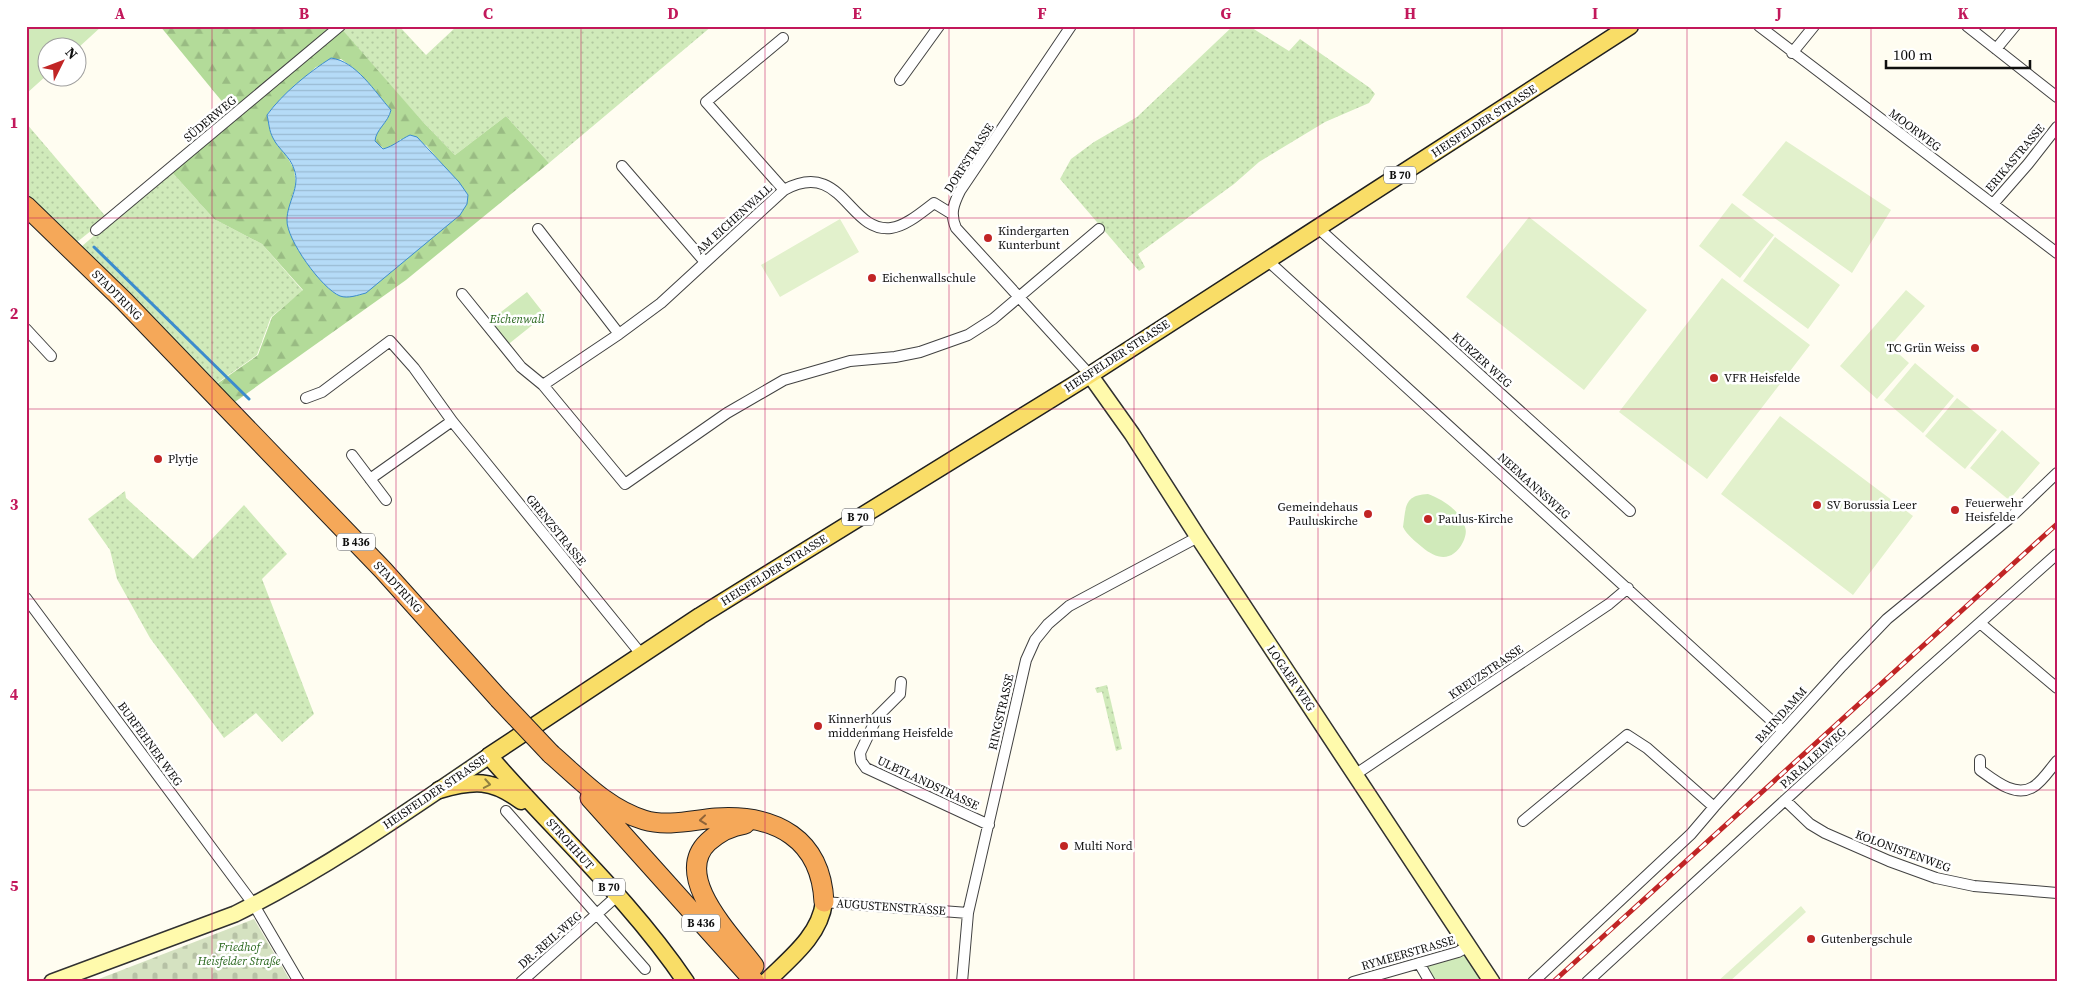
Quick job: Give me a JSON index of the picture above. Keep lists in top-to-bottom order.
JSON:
{
  "streets": {
    "highway": ["STADTRING", "B 436"],
    "main road": [
      "HEISFELDER STRASSE",
      "B 70",
      "STROHHUT",
      "AUGUSTENSTRASSE"
    ],
    "street": [
      "SÜDERWEG",
      "MOORWEG",
      "DORFSTRASSE",
      "ERIKASTRASSE",
      "AM EICHENWALL",
      "KURZER WEG",
      "NEEMANNSWEG",
      "GRENZSTRASSE",
      "KREUZSTRASSE",
      "LOGAER WEG",
      "RINGSTRASSE",
      "BAHNDAMM",
      "BURFEHNER WEG",
      "PARALLELWEG",
      "ULBTLANDSTRASSE",
      "KOLONISTENWEG",
      "DR.-REIL-WEG",
      "RYMEERSTRASSE"
    ]
  },
  "crossings": [
    ["HEISFELDER STRASSE", "KURZER WEG"],
    ["HEISFELDER STRASSE", "NEEMANNSWEG"],
    ["HEISFELDER STRASSE", "GRENZSTRASSE"],
    ["HEISFELDER STRASSE", "LOGAER WEG"],
    ["HEISFELDER STRASSE", "BURFEHNER WEG"],
    ["HEISFELDER STRASSE", "STROHHUT"],
    ["MOORWEG", "ERIKASTRASSE"],
    ["DORFSTRASSE", "AM EICHENWALL"],
    ["STADTRING", "AUGUSTENSTRASSE"],
    ["NEEMANNSWEG", "KREUZSTRASSE"],
    ["NEEMANNSWEG", "BAHNDAMM"],
    ["KREUZSTRASSE", "LOGAER WEG"],
    ["LOGAER WEG", "RINGSTRASSE"],
    ["LOGAER WEG", "RYMEERSTRASSE"],
    ["RINGSTRASSE", "ULBTLANDSTRASSE"],
    ["RINGSTRASSE", "AUGUSTENSTRASSE"],
    ["PARALLELWEG", "KOLONISTENWEG"],
    ["STROHHUT", "DR.-REIL-WEG"]
  ],
  "parks": ["Eichenwall", "Friedhof Heisfelder Straße"],
  "places": [
    "Kindergarten Kunterbunt",
    "Eichenwallschule",
    "TC Grün Weiss",
    "VFR Heisfelde",
    "Plytje",
    "SV Borussia Leer",
    "Feuerwehr Heisfelde",
    "Gemeindehaus Pauluskirche",
    "Paulus-Kirche",
    "Kinnerhuus middenmang Heisfelde",
    "Multi Nord",
    "Gutenbergschule"
  ],
  "scale_bar": "100 m",
  "north": "top right",
  "grid": {
    "columns": [
      "A",
      "B",
      "C",
      "D",
      "E",
      "F",
      "G",
      "H",
      "I",
      "J",
      "K"
    ],
    "rows": [
      "1",
      "2",
      "3",
      "4",
      "5"
    ]
  }
}
